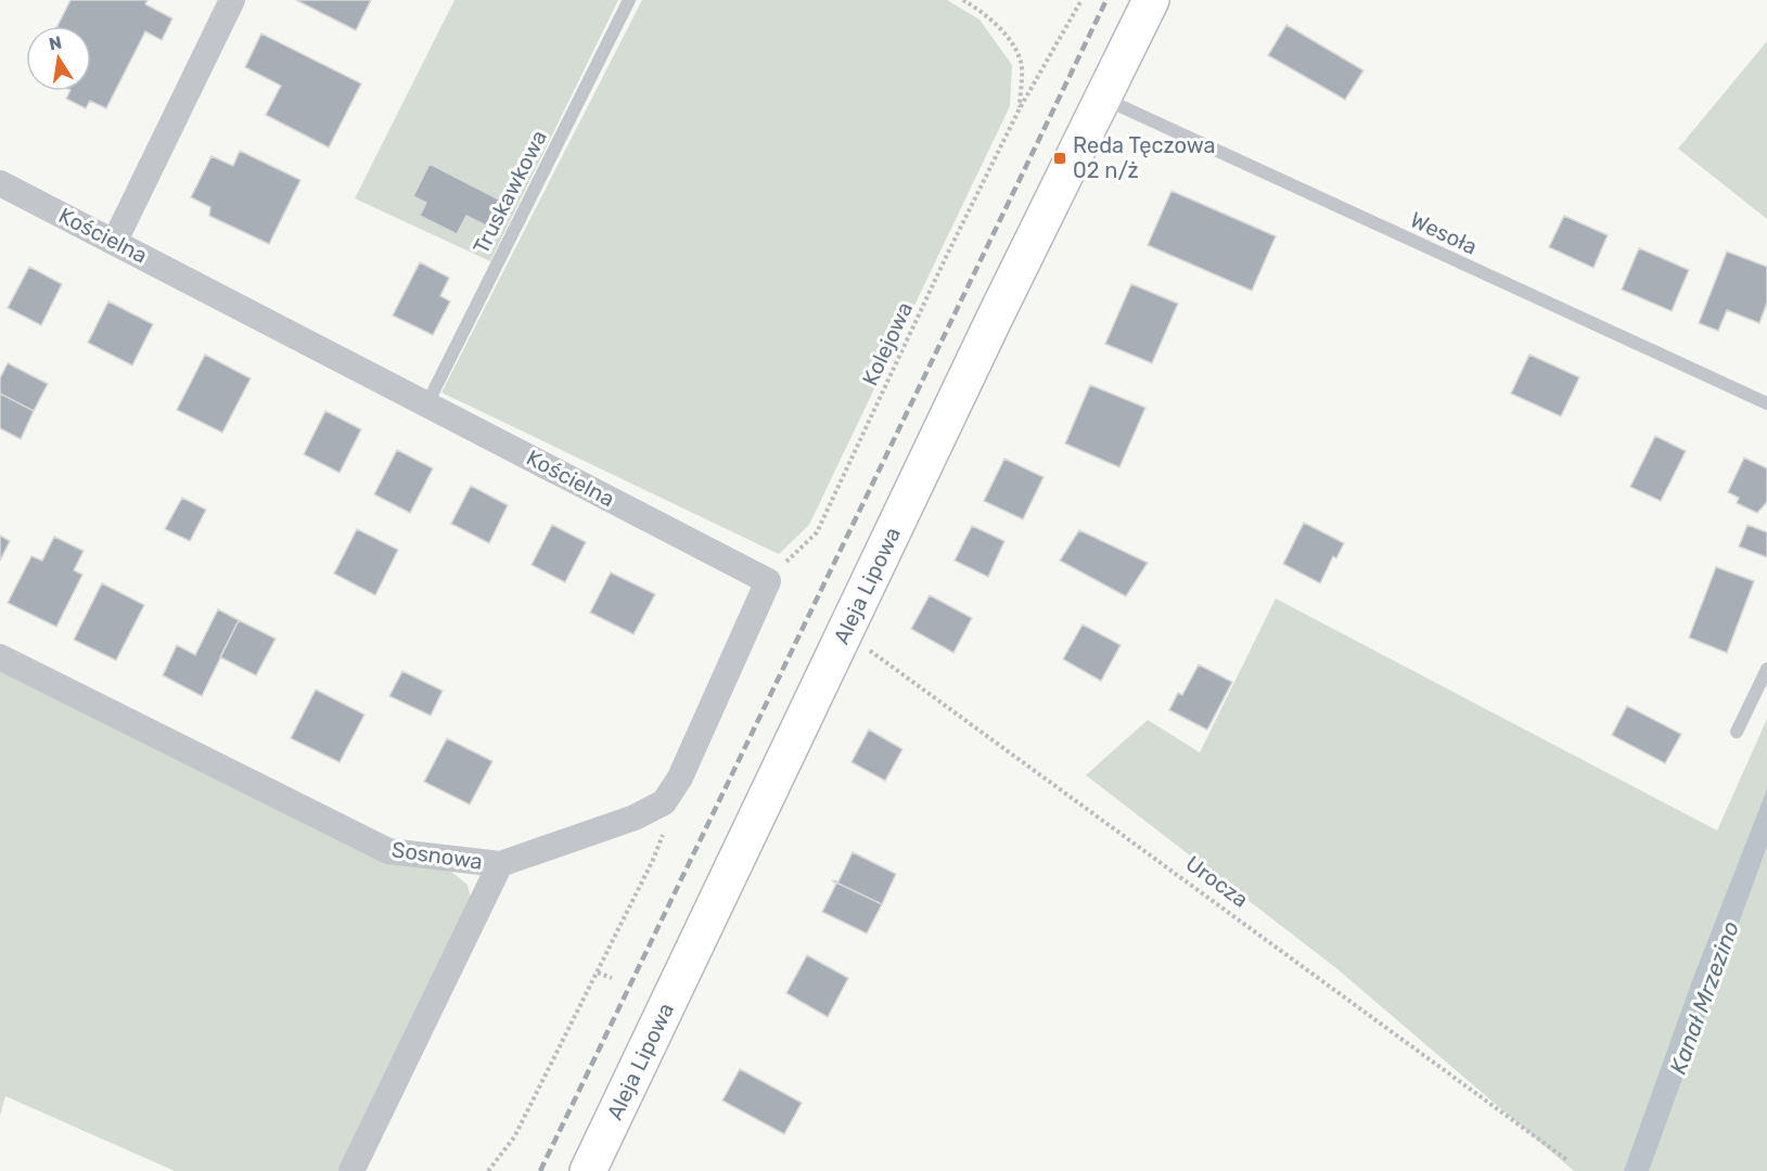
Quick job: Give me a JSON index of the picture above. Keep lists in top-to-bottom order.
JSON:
{
  "streets": {
    "street": ["Kościelna", "Aleja Lipowa", "Sosnowa"],
    "lane": ["Truskawkowa", "Wesoła"],
    "path": ["Kolejowa", "Urocza"]
  },
  "crossings": [
    ["Truskawkowa", "Kościelna"],
    ["Wesoła", "Aleja Lipowa"],
    ["Kościelna", "Kolejowa"],
    ["Aleja Lipowa", "Urocza"]
  ],
  "water": ["Kanał Mrzezino"],
  "places": {
    "transit": ["Reda Tęczowa 02 n/ż"]
  },
  "north": "top"
}
